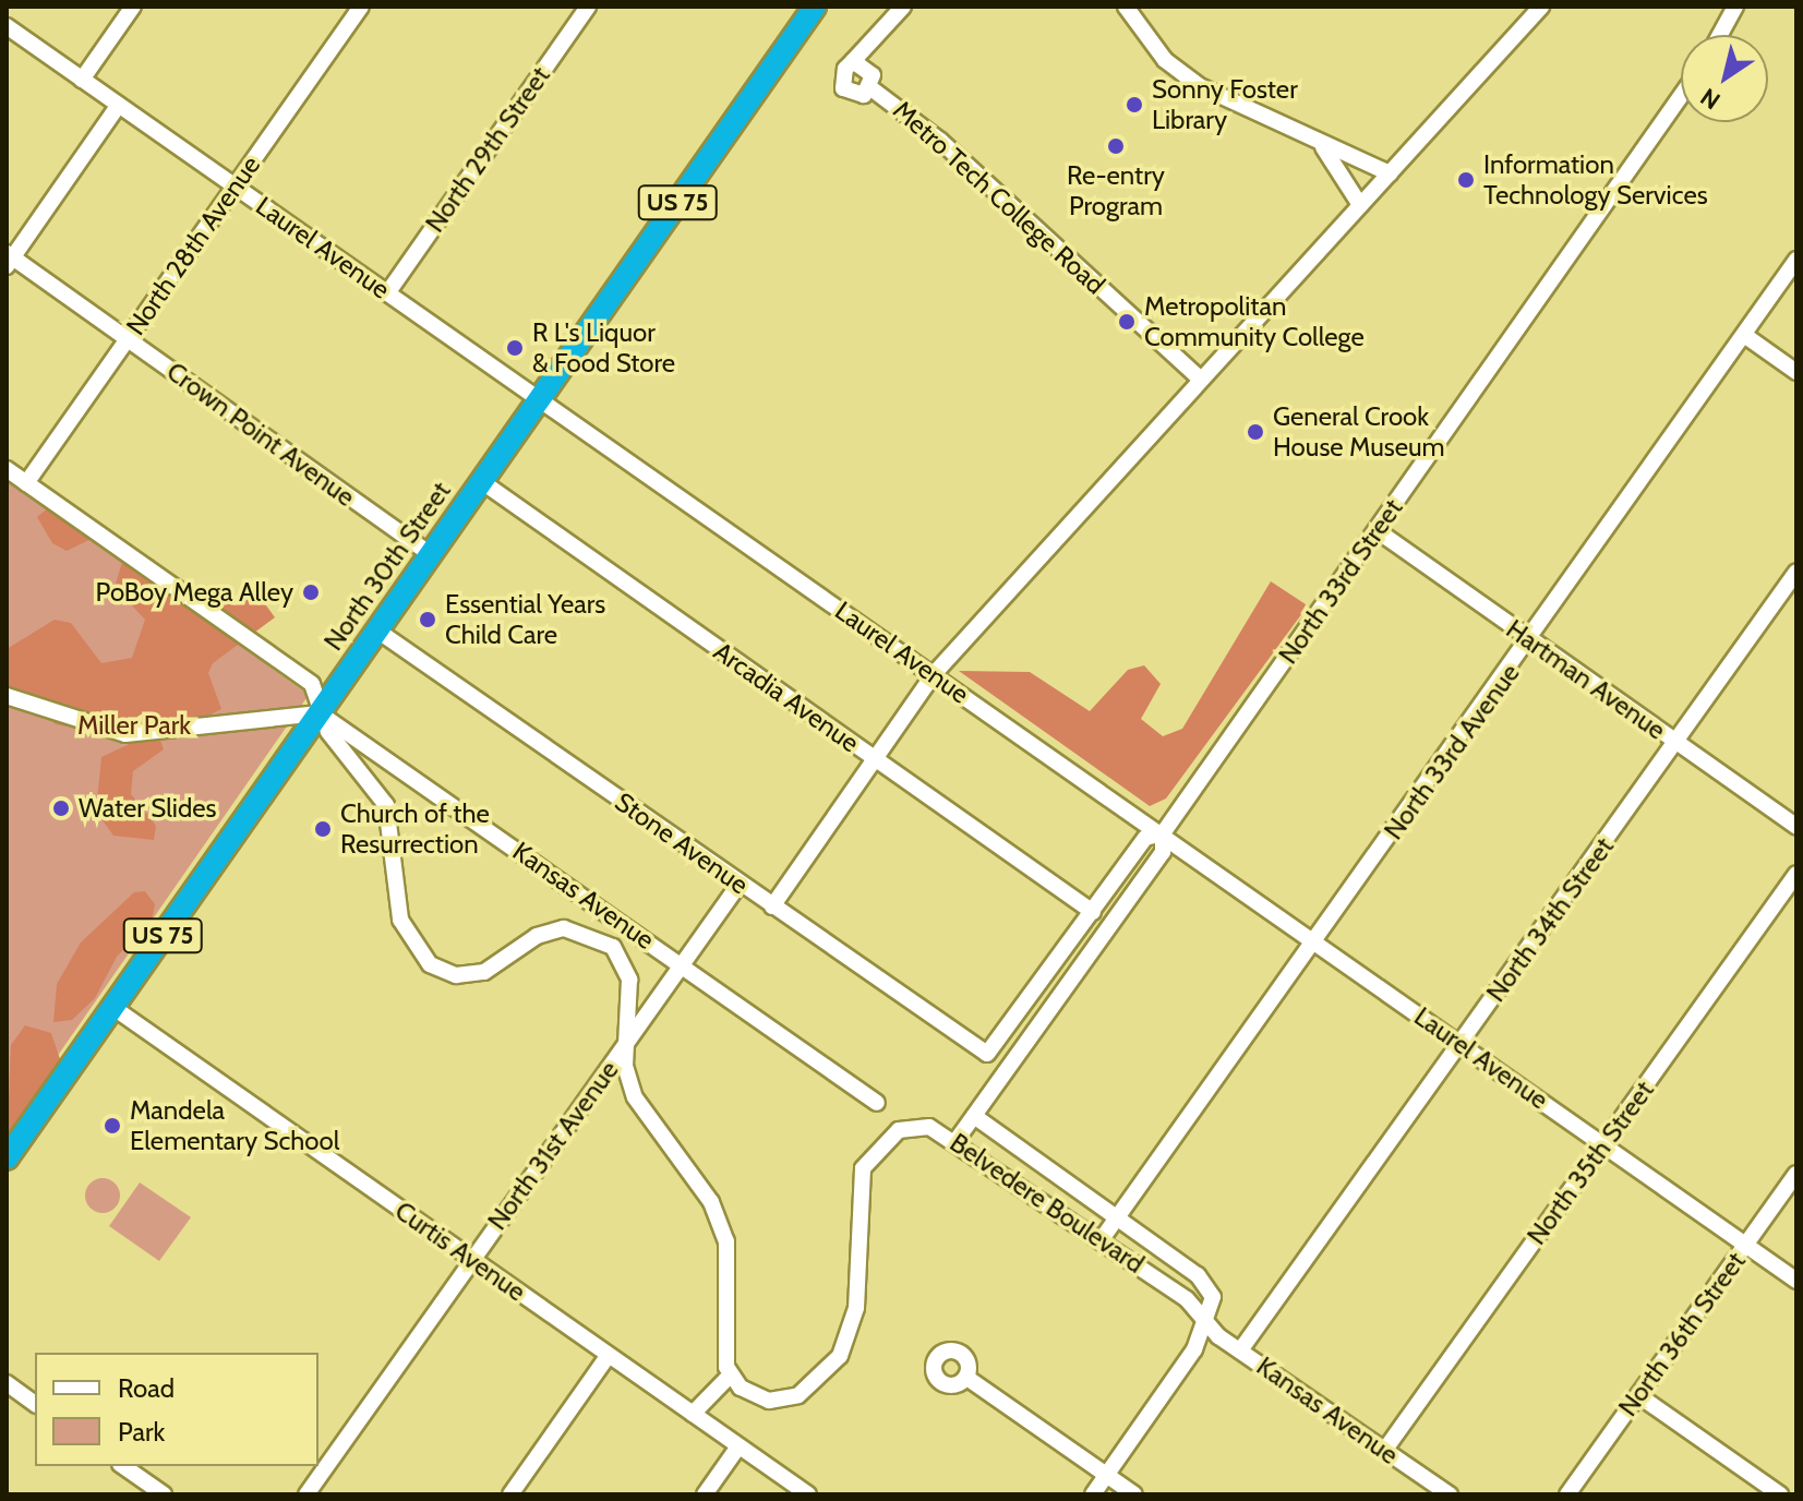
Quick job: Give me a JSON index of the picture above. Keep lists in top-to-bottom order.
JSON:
{
  "streets": {
    "highway": ["US 75", "North 30th Street"],
    "street": [
      "North 29th Street",
      "Metro Tech College Road",
      "North 28th Avenue",
      "Laurel Avenue",
      "Crown Point Avenue",
      "North 33rd Street",
      "Hartman Avenue",
      "Arcadia Avenue",
      "North 33rd Avenue",
      "Stone Avenue",
      "Kansas Avenue",
      "North 34th Street",
      "North 31st Avenue",
      "North 35th Street",
      "Belvedere Boulevard",
      "Curtis Avenue",
      "North 36th Street"
    ]
  },
  "crossings": [
    ["North 29th Street", "Laurel Avenue"],
    ["North 28th Avenue", "Laurel Avenue"],
    ["North 28th Avenue", "Crown Point Avenue"],
    ["North 28th Avenue", "Kansas Avenue"],
    ["Laurel Avenue", "North 30th Street"],
    ["Laurel Avenue", "North 33rd Street"],
    ["Laurel Avenue", "North 33rd Avenue"],
    ["Laurel Avenue", "North 34th Street"],
    ["Laurel Avenue", "North 35th Street"],
    ["Laurel Avenue", "North 36th Street"],
    ["Crown Point Avenue", "North 30th Street"],
    ["North 30th Street", "Arcadia Avenue"],
    ["North 30th Street", "Stone Avenue"],
    ["North 30th Street", "Kansas Avenue"],
    ["North 30th Street", "Curtis Avenue"],
    ["North 33rd Street", "Hartman Avenue"],
    ["North 33rd Street", "Arcadia Avenue"],
    ["North 33rd Street", "Stone Avenue"],
    ["North 33rd Street", "Belvedere Boulevard"],
    ["Hartman Avenue", "North 33rd Avenue"],
    ["Hartman Avenue", "North 34th Street"],
    ["North 33rd Avenue", "Belvedere Boulevard"],
    ["Stone Avenue", "North 31st Avenue"],
    ["Kansas Avenue", "North 34th Street"],
    ["Kansas Avenue", "North 31st Avenue"],
    ["Kansas Avenue", "North 35th Street"],
    ["Kansas Avenue", "Belvedere Boulevard"],
    ["North 31st Avenue", "Curtis Avenue"]
  ],
  "parks": ["Miller Park"],
  "places": [
    "Sonny Foster Library",
    "Re-entry Program",
    "Information Technology Services",
    "Metropolitan Community College",
    "R L's Liquor & Food Store",
    "General Crook House Museum",
    "PoBoy Mega Alley",
    "Essential Years Child Care",
    "Water Slides",
    "Church of the Resurrection",
    "Mandela Elementary School"
  ],
  "legend": ["Road", "Park"],
  "north": "bottom left"
}
